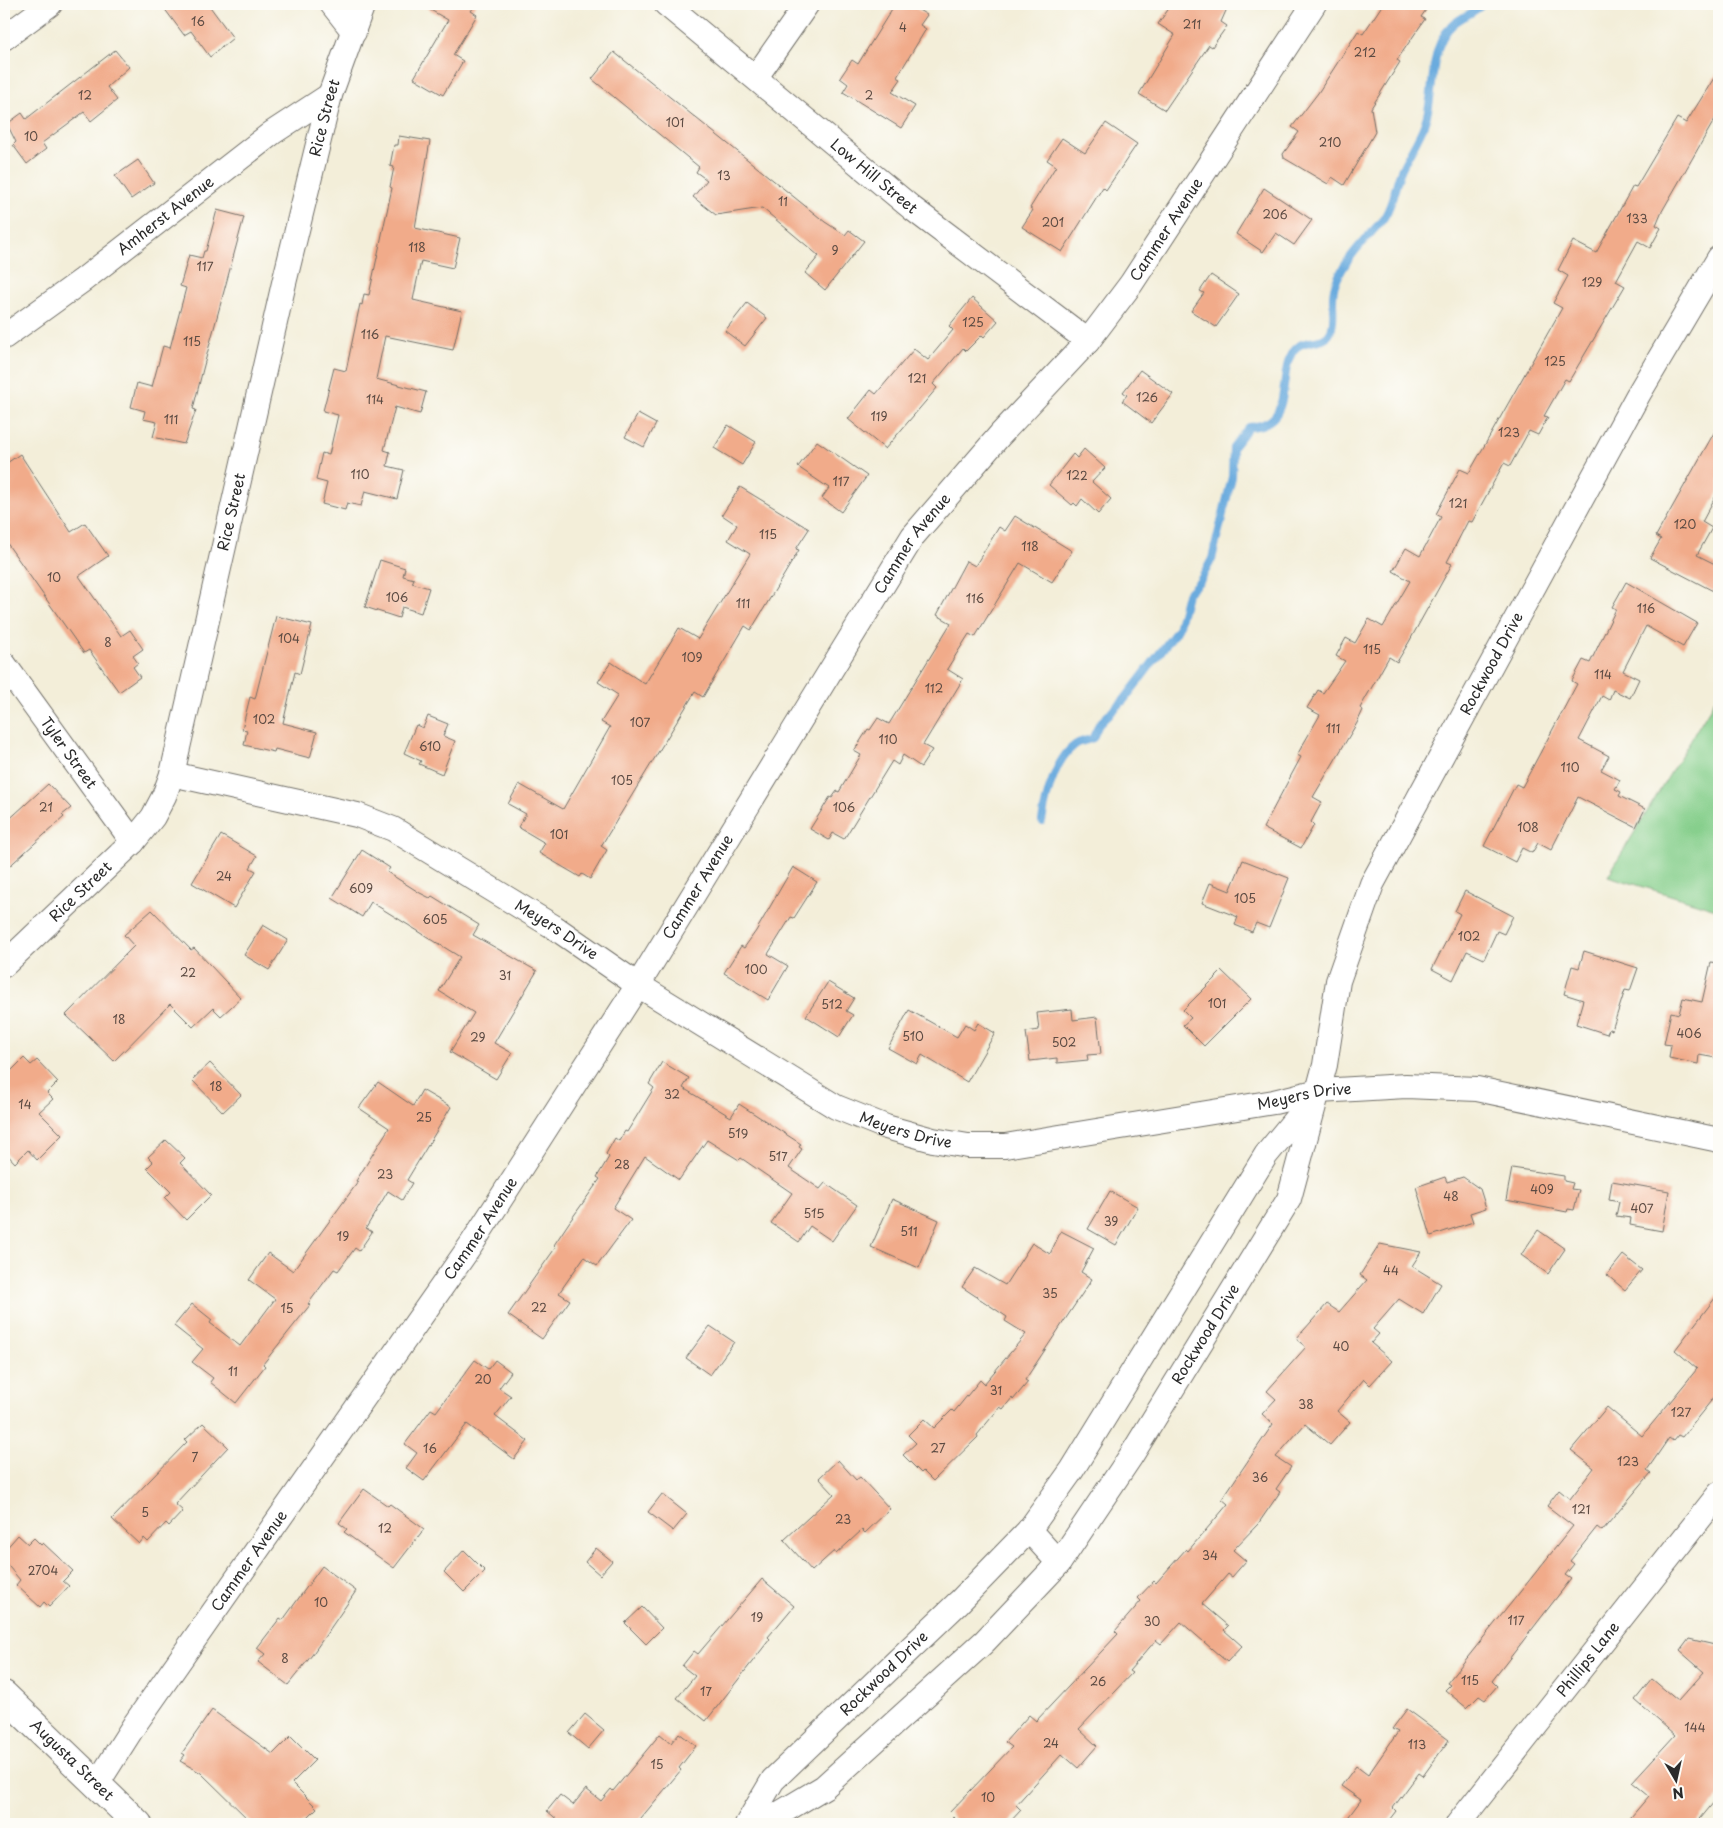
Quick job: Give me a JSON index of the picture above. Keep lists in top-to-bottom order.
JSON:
{
  "streets": {
    "main road": ["Augusta Street"],
    "street": [
      "Rice Street",
      "Low Hill Street",
      "Amherst Avenue",
      "Cammer Avenue",
      "Rockwood Drive",
      "Tyler Street",
      "Meyers Drive",
      "Phillips Lane"
    ]
  },
  "crossings": [
    ["Rice Street", "Amherst Avenue"],
    ["Rice Street", "Tyler Street"],
    ["Rice Street", "Meyers Drive"],
    ["Low Hill Street", "Cammer Avenue"],
    ["Cammer Avenue", "Meyers Drive"],
    ["Cammer Avenue", "Augusta Street"],
    ["Rockwood Drive", "Meyers Drive"]
  ],
  "house_numbers": [
    "16",
    "211",
    "4",
    "212",
    "12",
    "2",
    "101",
    "10",
    "210",
    "13",
    "11",
    "206",
    "133",
    "201",
    "118",
    "9",
    "117",
    "129",
    "125",
    "116",
    "115",
    "125",
    "121",
    "126",
    "114",
    "119",
    "111",
    "123",
    "110",
    "122",
    "117",
    "121",
    "120",
    "115",
    "118",
    "10",
    "106",
    "116",
    "111",
    "116",
    "104",
    "8",
    "115",
    "109",
    "114",
    "112",
    "102",
    "107",
    "111",
    "110",
    "610",
    "110",
    "105",
    "21",
    "106",
    "108",
    "101",
    "24",
    "609",
    "105",
    "605",
    "102",
    "100",
    "22",
    "31",
    "101",
    "512",
    "18",
    "406",
    "510",
    "29",
    "502",
    "18",
    "32",
    "14",
    "25",
    "519",
    "517",
    "28",
    "23",
    "409",
    "48",
    "407",
    "515",
    "39",
    "511",
    "19",
    "44",
    "35",
    "22",
    "15",
    "40",
    "11",
    "20",
    "31",
    "38",
    "127",
    "16",
    "27",
    "7",
    "123",
    "36",
    "121",
    "5",
    "23",
    "12",
    "34",
    "2704",
    "10",
    "19",
    "117",
    "30",
    "8",
    "115",
    "26",
    "17",
    "144",
    "24",
    "113",
    "15",
    "10"
  ],
  "north": "bottom"
}
